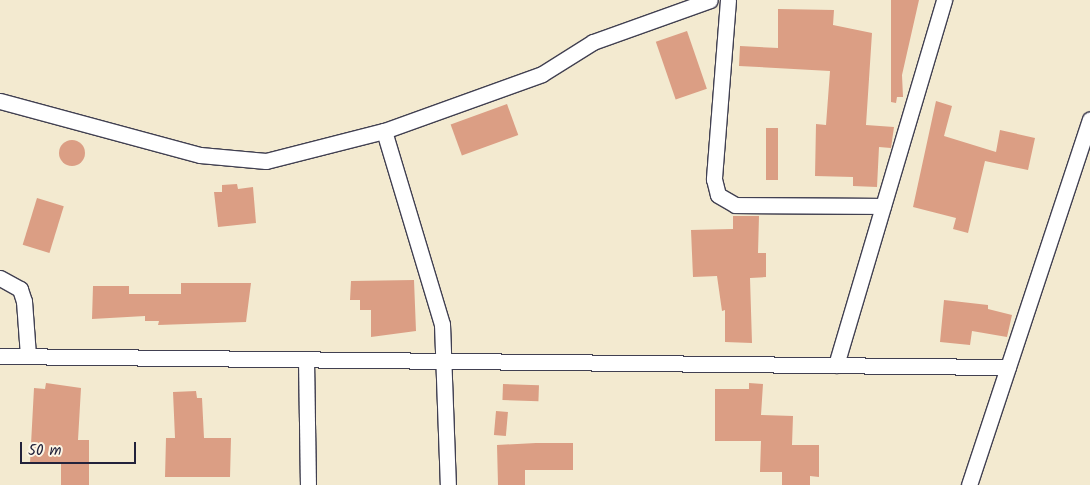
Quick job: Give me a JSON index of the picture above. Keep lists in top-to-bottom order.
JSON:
{
  "scale_bar": "50 m"
}
